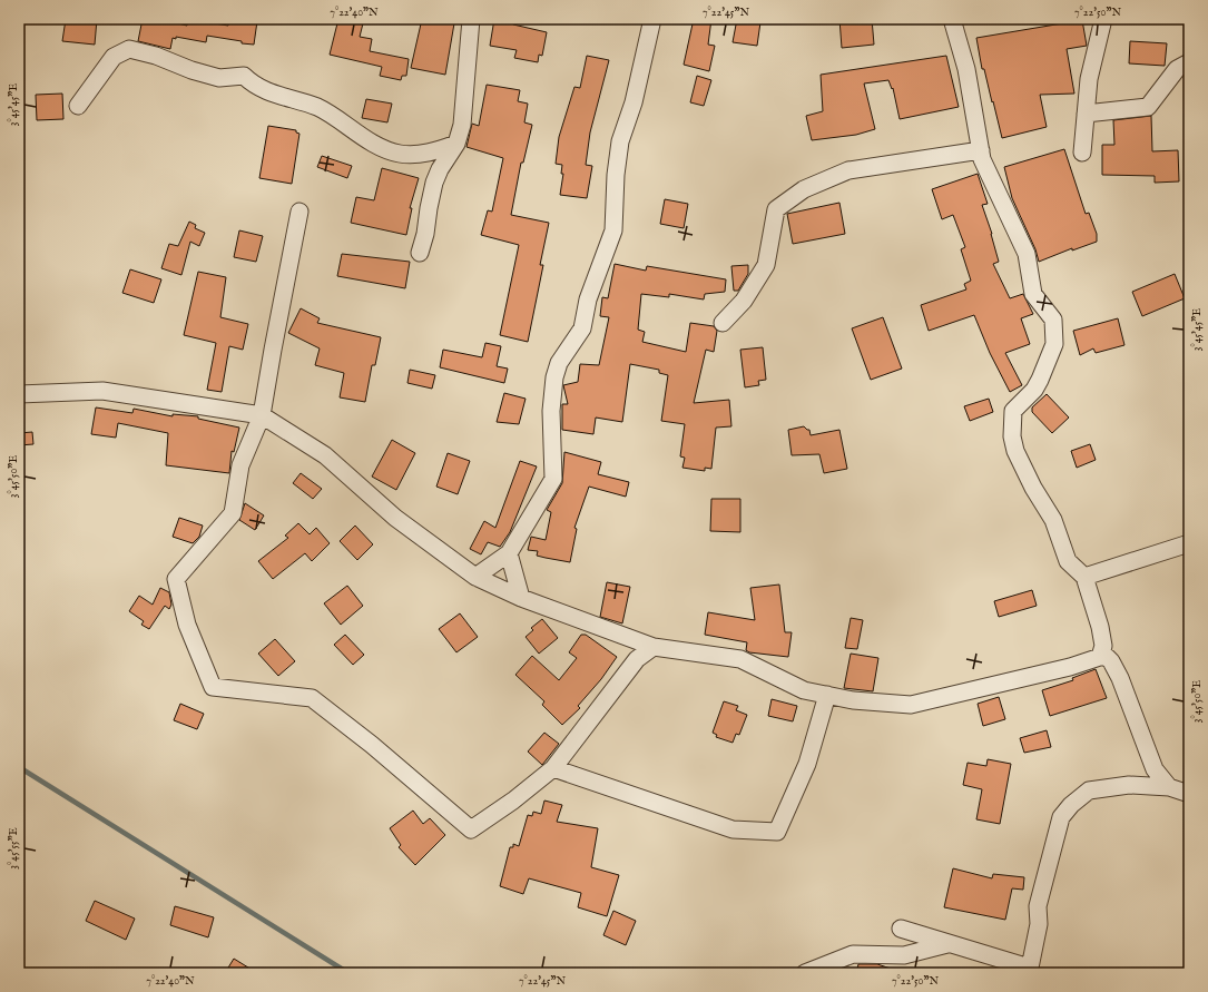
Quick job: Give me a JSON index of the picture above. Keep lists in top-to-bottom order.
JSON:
{
  "coordinates": [
    "7°22'40\"N",
    "7°22'45\"N",
    "7°22'50\"N",
    "3°45'45\"E",
    "3°45'50\"E",
    "3°45'55\"E"
  ]
}
